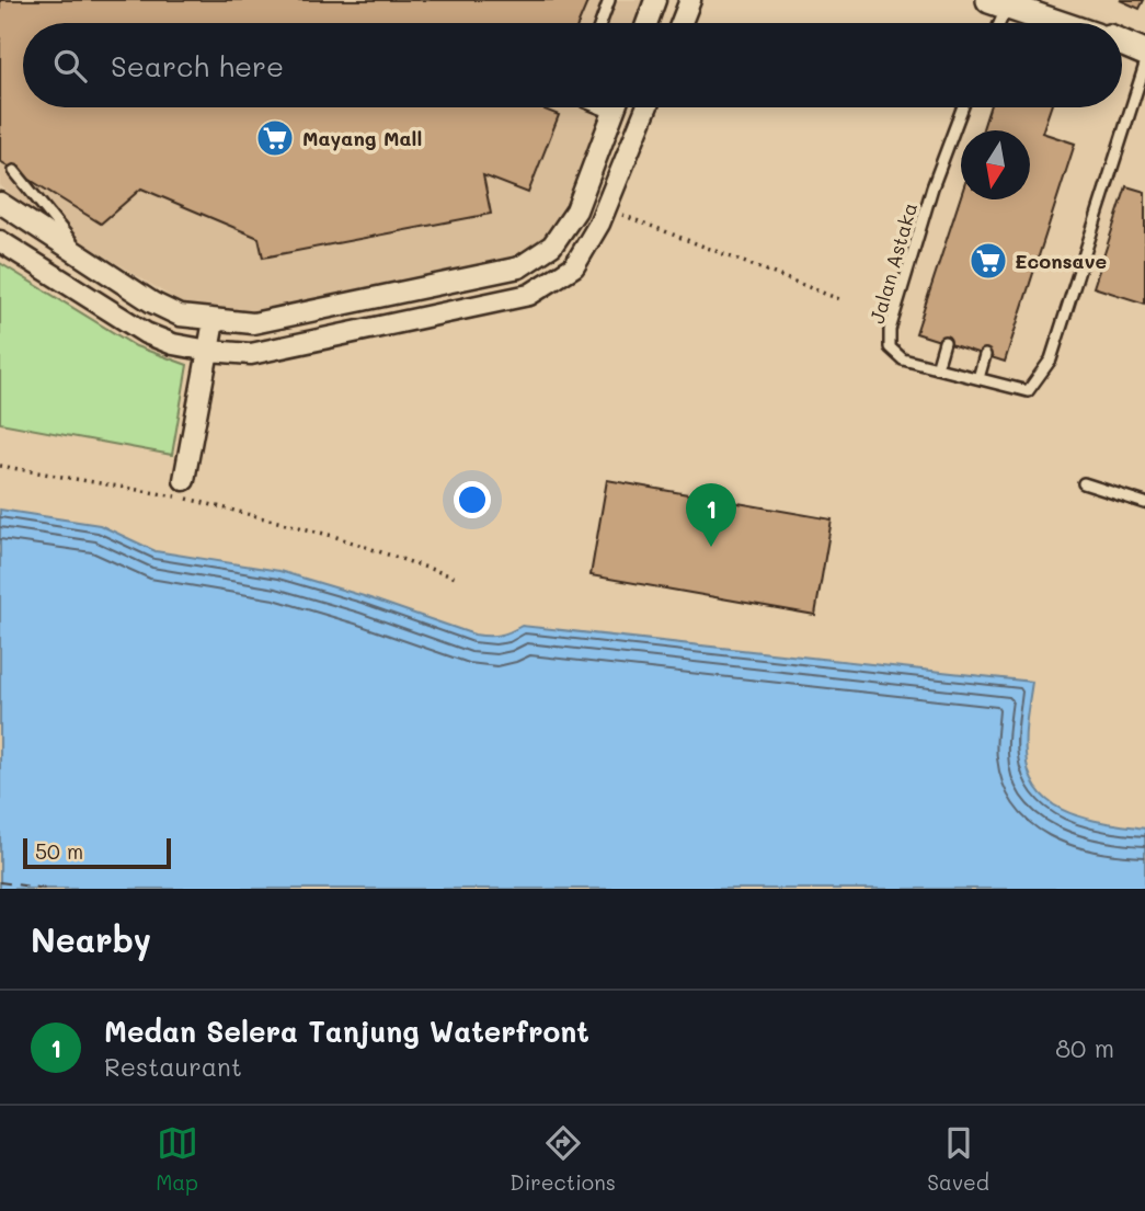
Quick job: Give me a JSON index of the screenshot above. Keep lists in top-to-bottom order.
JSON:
{
  "streets": {
    "lane": ["Jalan Astaka"]
  },
  "places": {
    "supermarket": ["Mayang Mall", "Econsave"]
  },
  "scale_bar": "50 m",
  "north": "bottom",
  "page": {
    "search": "Search here",
    "pins": "1",
    "scale": "50 m",
    "heading": "Nearby",
    "list": [
      {
        "mark": "1",
        "name": "Medan Selera Tanjung Waterfront",
        "note": "Restaurant",
        "value": "80 m"
      }
    ],
    "nav": ["Map", "Directions", "Saved"]
  }
}
